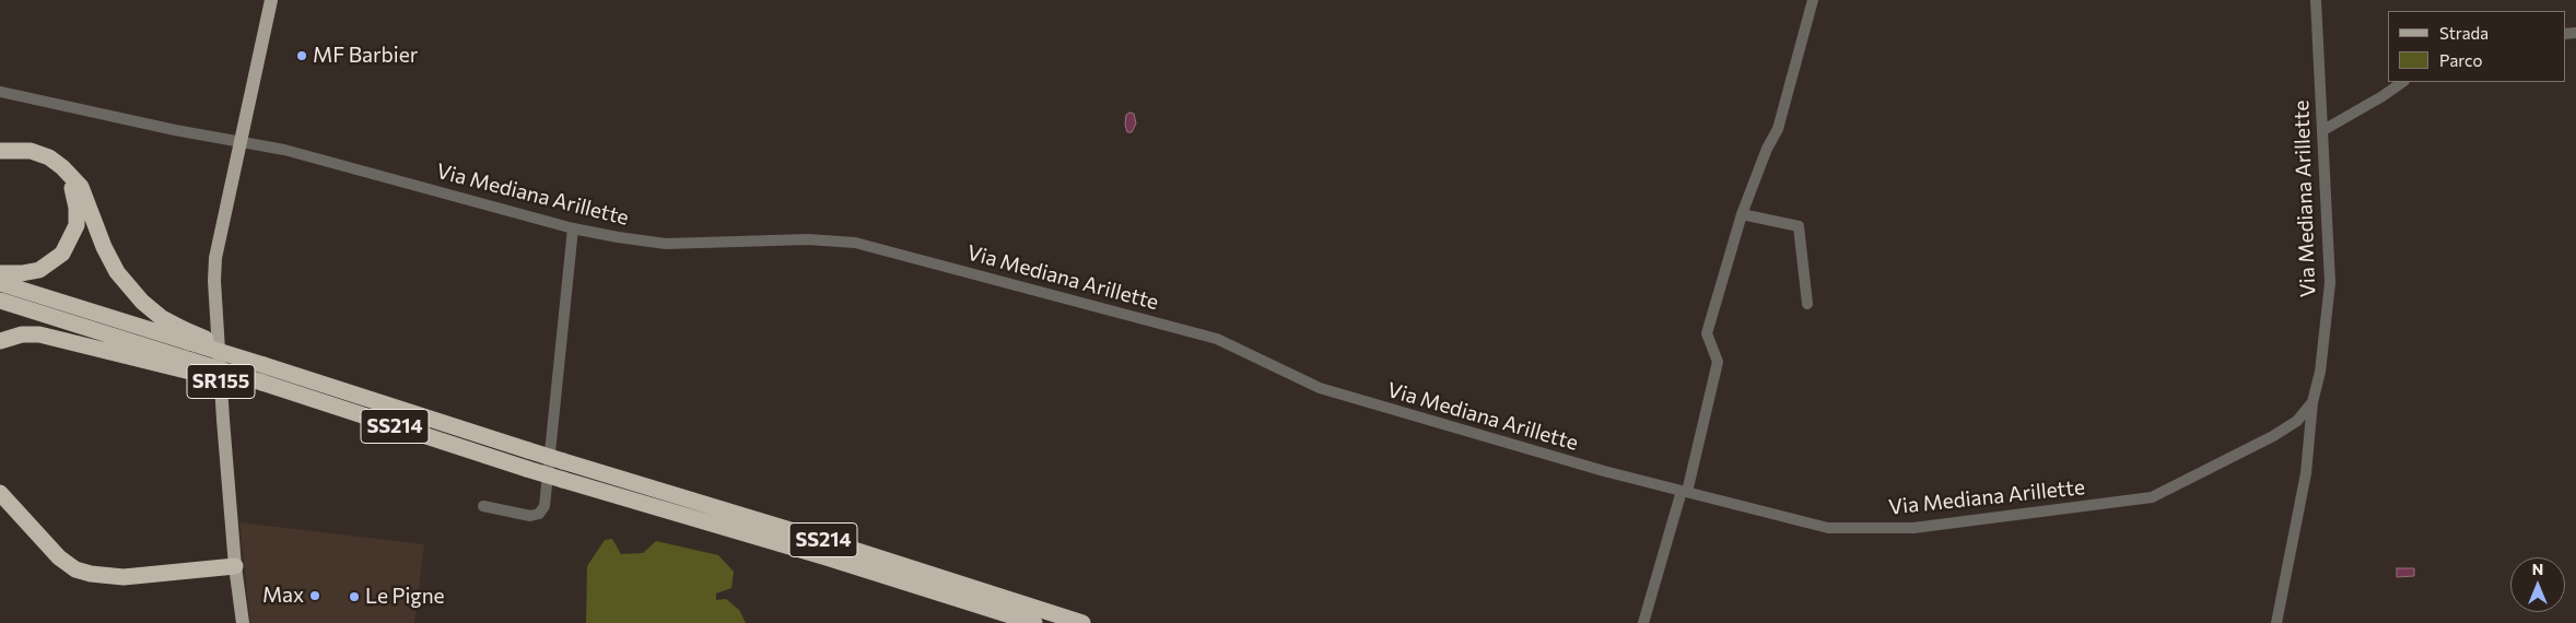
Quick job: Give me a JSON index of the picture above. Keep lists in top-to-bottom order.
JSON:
{
  "streets": {
    "highway": ["SS214"],
    "main road": ["SR155"],
    "street": ["Via Mediana Arillette"]
  },
  "crossings": [
    ["Via Mediana Arillette", "SR155"]
  ],
  "places": ["MF Barbier", "Max", "Le Pigne"],
  "legend": ["Strada", "Parco"],
  "north": "top"
}
